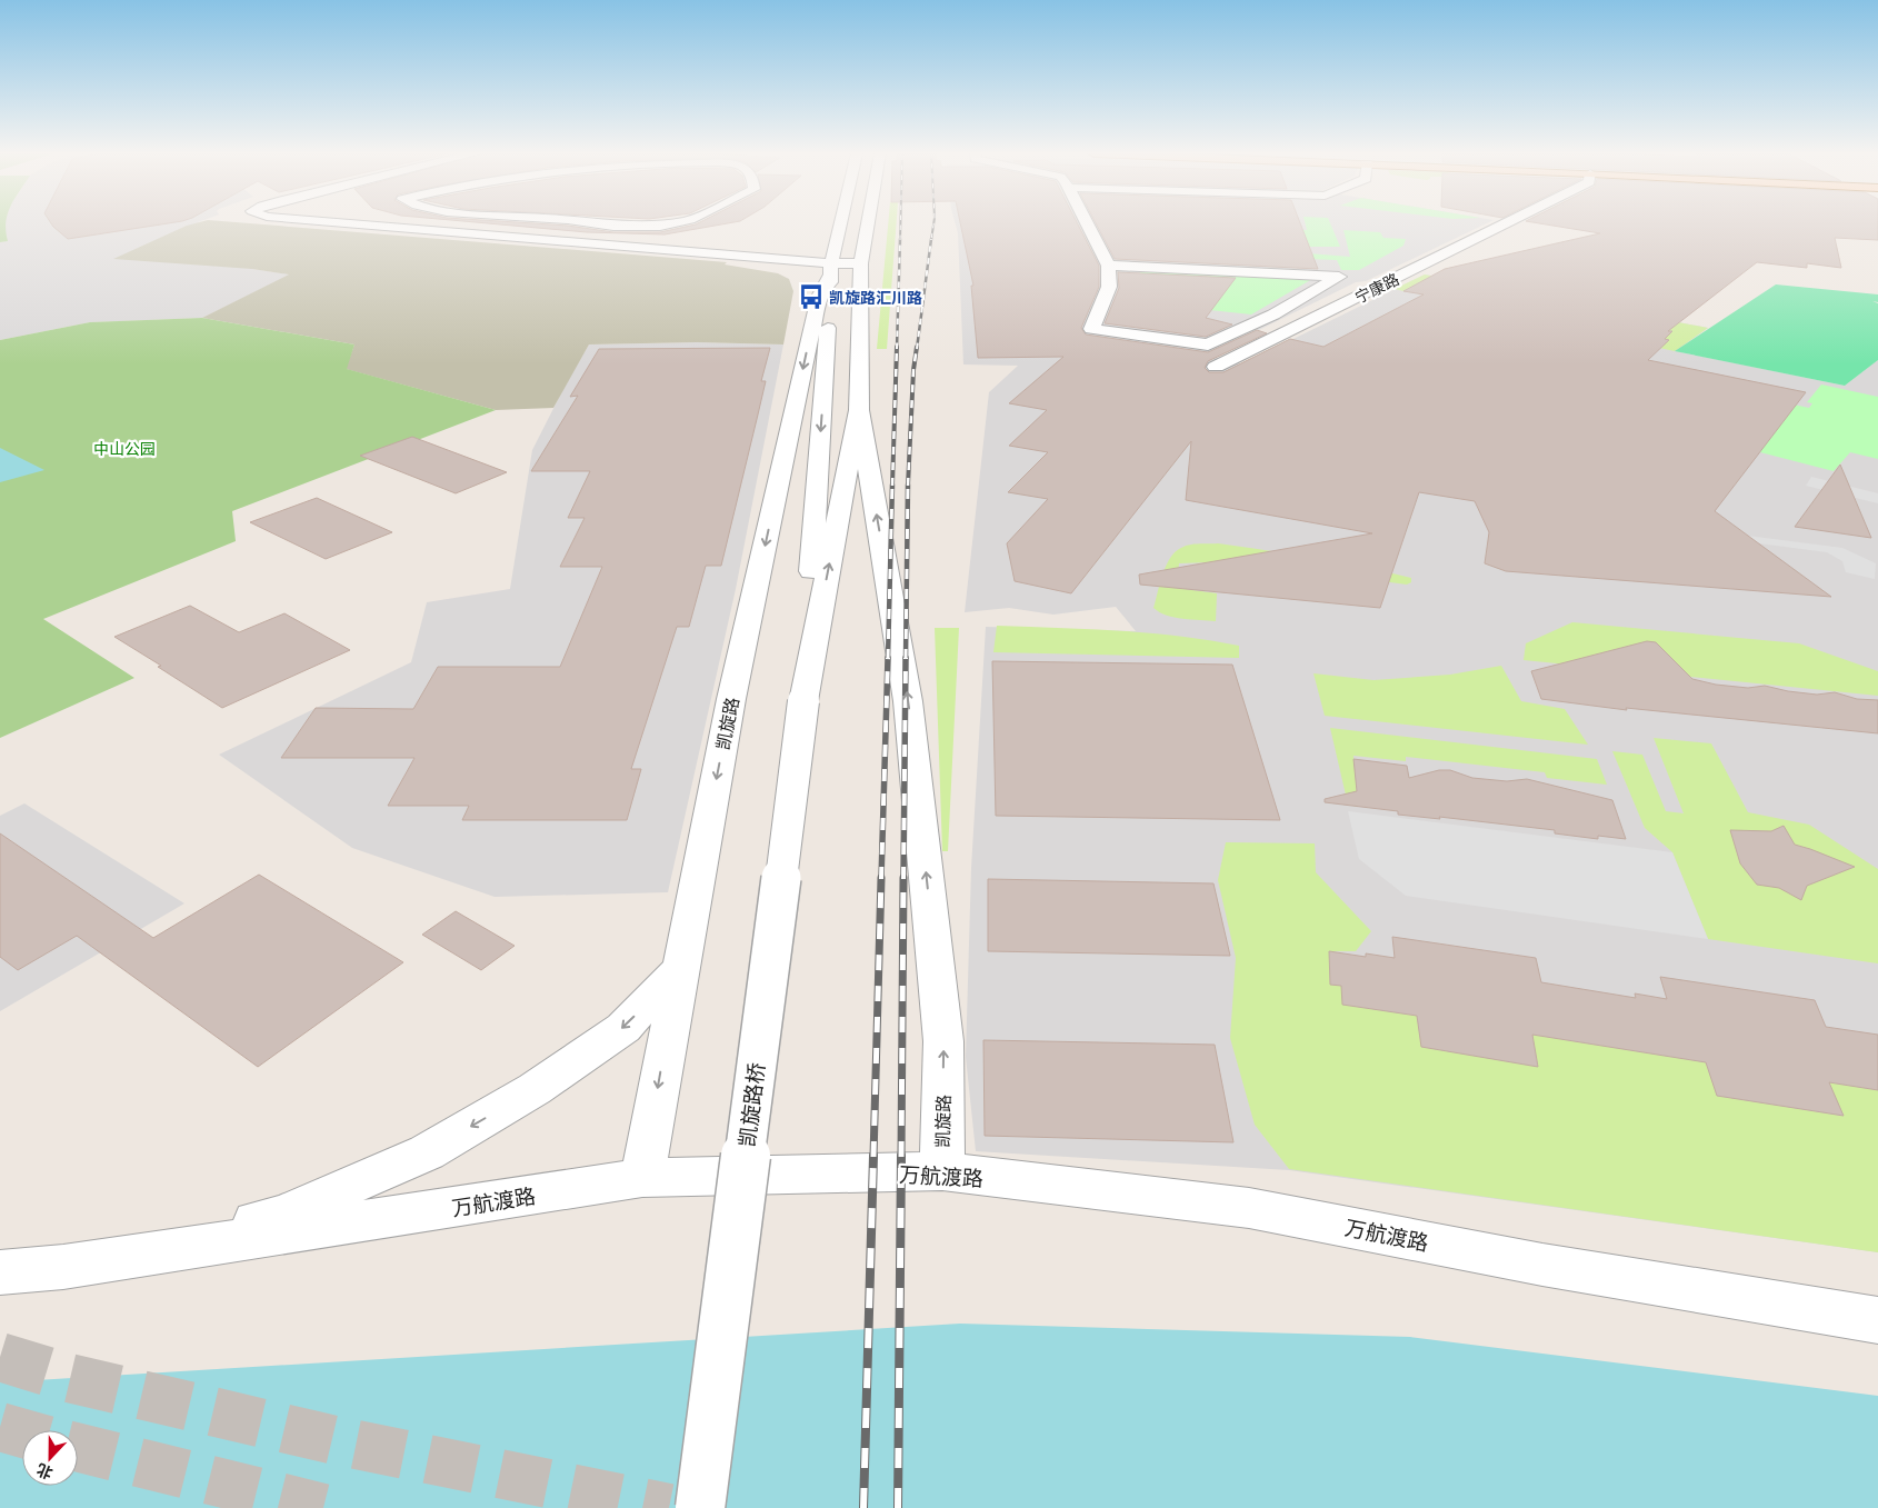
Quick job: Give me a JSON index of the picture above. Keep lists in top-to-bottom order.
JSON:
{
  "streets": {
    "street": [
      "宁康路",
      "凯旋路",
      "凯旋路桥",
      "万航渡路"
    ]
  },
  "crossings": [
    ["凯旋路", "凯旋路桥"],
    ["凯旋路", "万航渡路"]
  ],
  "parks": ["中山公园"],
  "places": {
    "bus stop": ["凯旋路汇川路"]
  },
  "north": "bottom"
}
